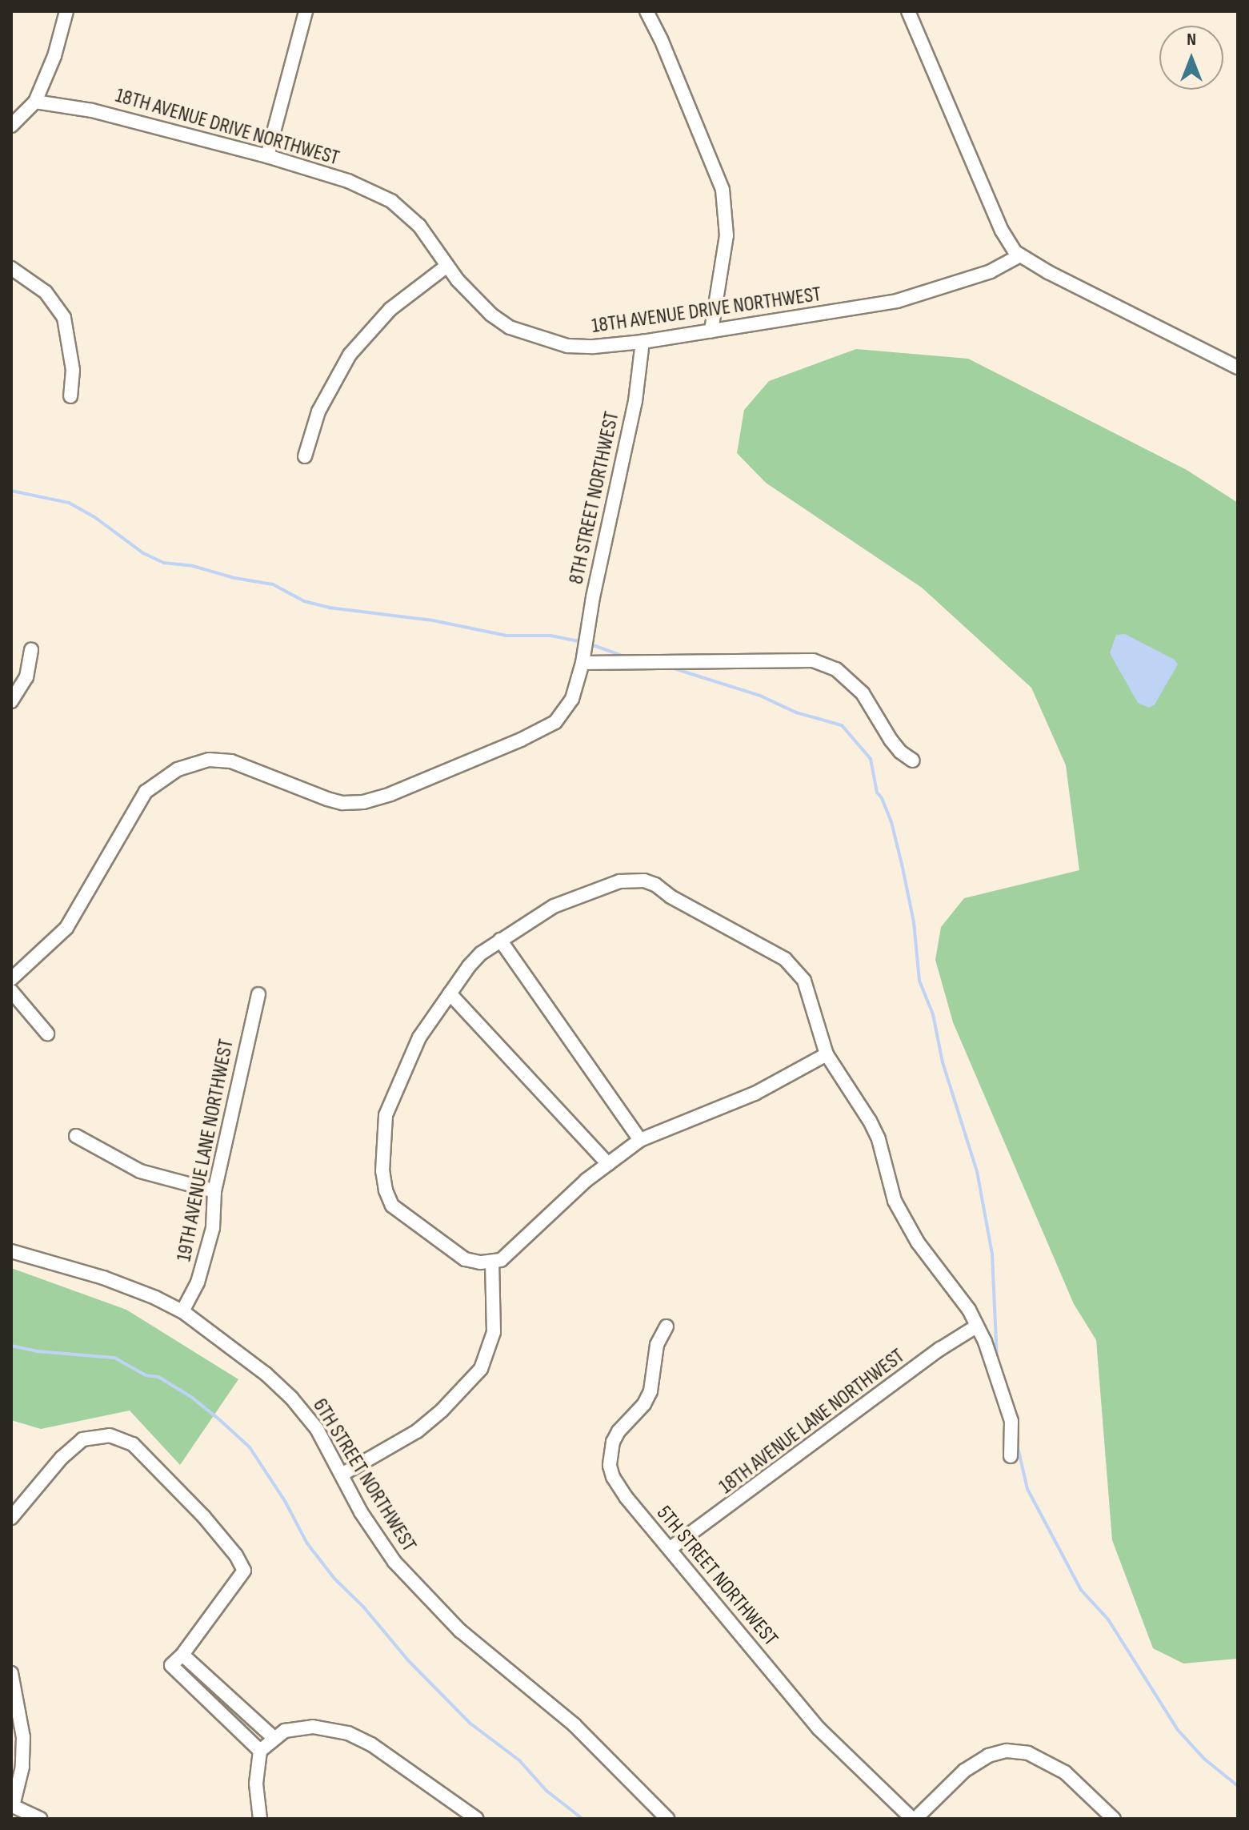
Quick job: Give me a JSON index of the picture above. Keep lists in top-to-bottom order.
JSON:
{
  "streets": {
    "street": [
      "18TH AVENUE DRIVE NORTHWEST",
      "8TH STREET NORTHWEST",
      "19TH AVENUE LANE NORTHWEST",
      "18TH AVENUE LANE NORTHWEST",
      "6TH STREET NORTHWEST",
      "5TH STREET NORTHWEST"
    ]
  },
  "crossings": [
    ["18TH AVENUE DRIVE NORTHWEST", "8TH STREET NORTHWEST"],
    ["19TH AVENUE LANE NORTHWEST", "6TH STREET NORTHWEST"],
    ["18TH AVENUE LANE NORTHWEST", "5TH STREET NORTHWEST"]
  ],
  "north": "top"
}
